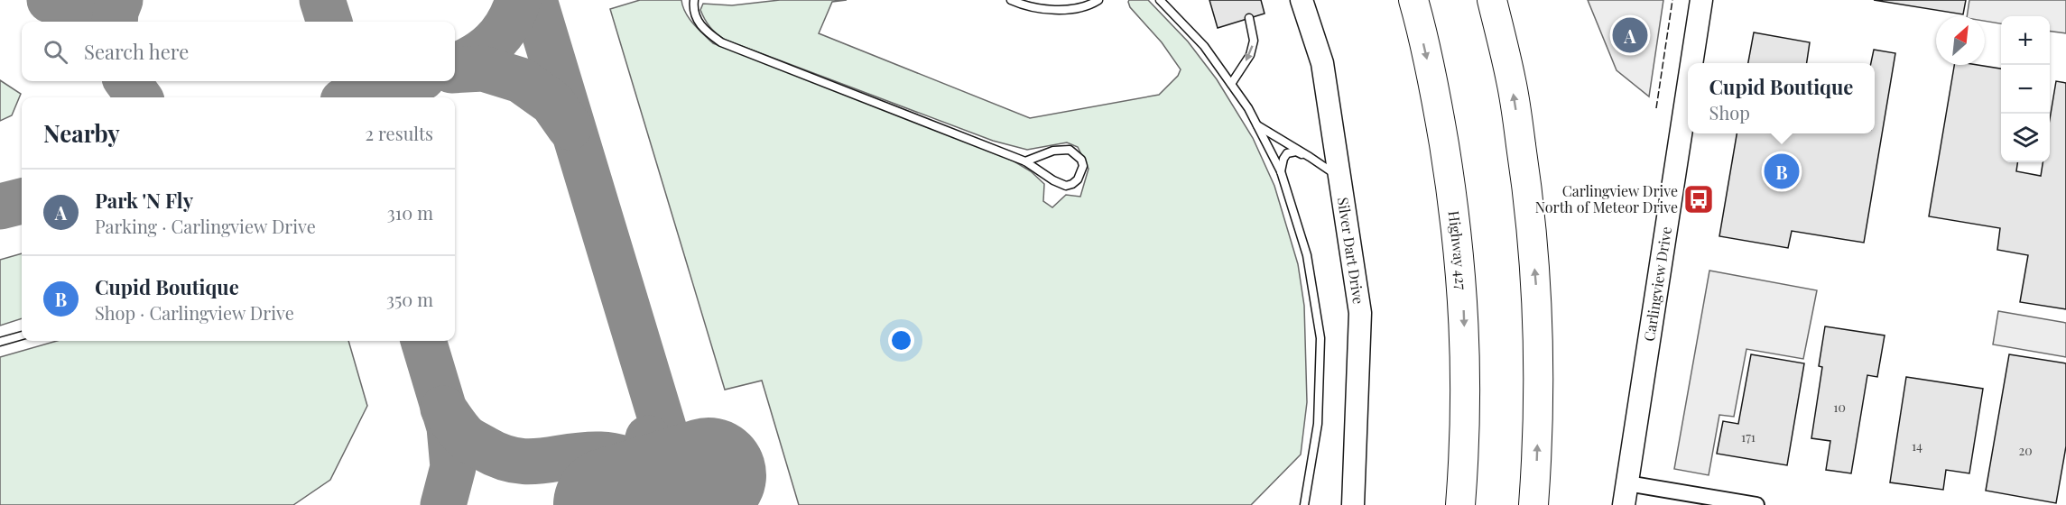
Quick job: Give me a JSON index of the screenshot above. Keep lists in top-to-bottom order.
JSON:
{
  "streets": {
    "highway": ["Highway 427"],
    "street": ["Silver Dart Drive", "Carlingview Drive"]
  },
  "places": {
    "bus stop": ["Carlingview Drive North of Meteor Drive"]
  },
  "house_numbers": [
    "10",
    "171",
    "14",
    "20"
  ],
  "north": "top right",
  "page": {
    "pins": ["A", "B"],
    "map_buttons": ["+", "−"],
    "search": "Search here",
    "popup": ["Cupid Boutique", "Shop"],
    "heading": ["Nearby", "2 results"],
    "list": [
      {
        "mark": "A",
        "name": "Park 'N Fly",
        "note": "Parking · Carlingview Drive",
        "value": "310 m"
      },
      {
        "mark": "B",
        "name": "Cupid Boutique",
        "note": "Shop · Carlingview Drive",
        "value": "350 m"
      }
    ]
  }
}
